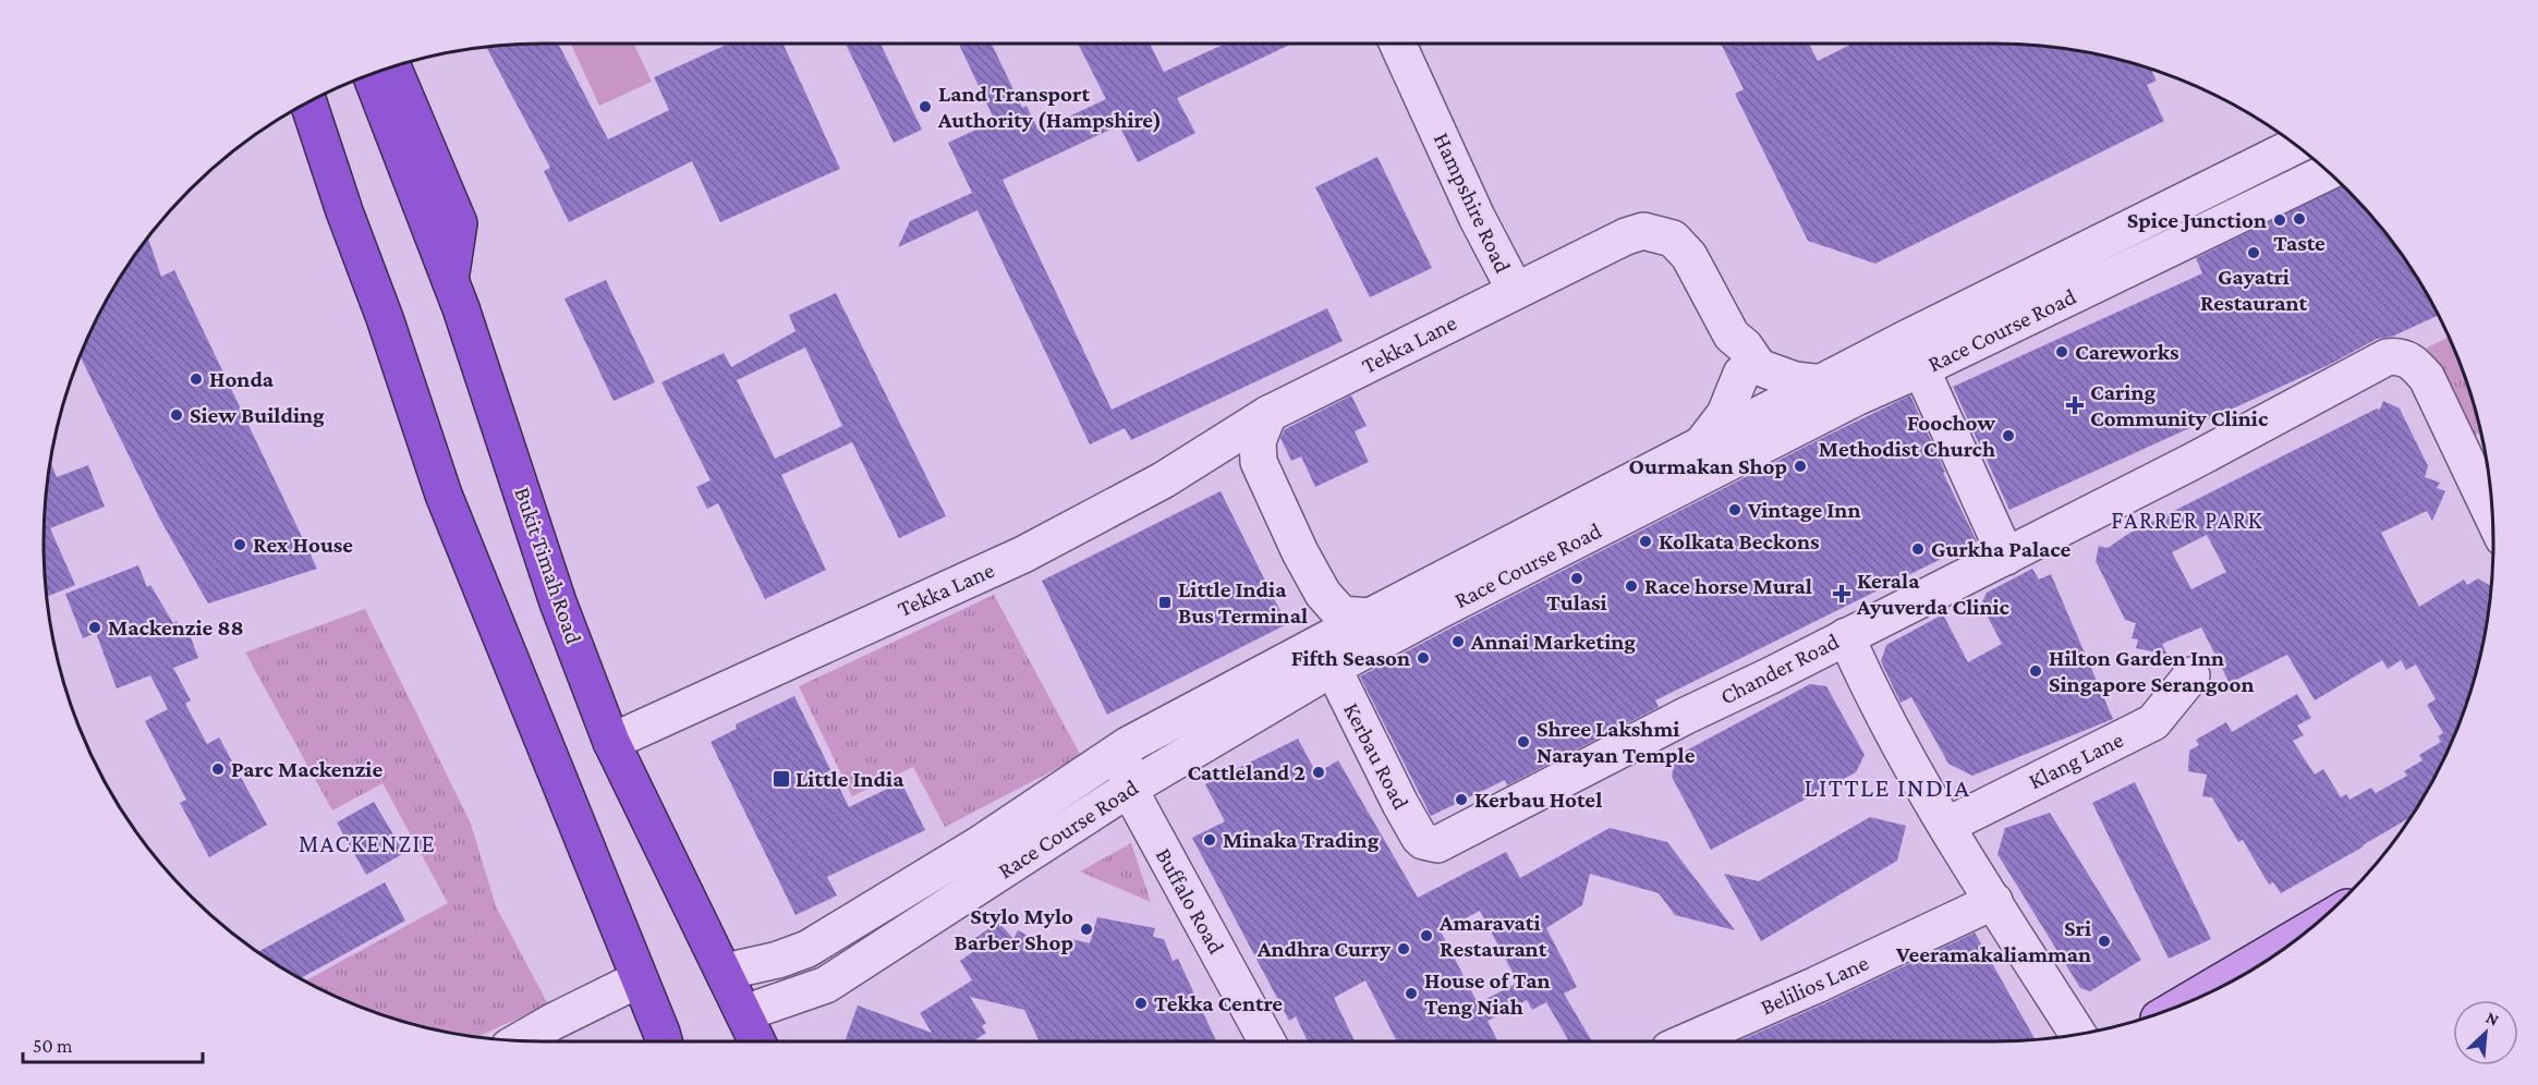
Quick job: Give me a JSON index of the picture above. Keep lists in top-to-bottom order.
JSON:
{
  "streets": {
    "highway": ["Bukit Timah Road"],
    "street": [
      "Hampshire Road",
      "Race Course Road",
      "Tekka Lane",
      "Chander Road",
      "Kerbau Road",
      "Klang Lane",
      "Buffalo Road",
      "Belilios Lane"
    ]
  },
  "crossings": [
    ["Hampshire Road", "Tekka Lane"],
    ["Race Course Road", "Bukit Timah Road"],
    ["Race Course Road", "Kerbau Road"],
    ["Race Course Road", "Buffalo Road"],
    ["Tekka Lane", "Bukit Timah Road"],
    ["Chander Road", "Kerbau Road"]
  ],
  "districts": ["FARRER PARK", "LITTLE INDIA", "MACKENZIE"],
  "places": {
    "other": [
      "Land Transport Authority (Hampshire)",
      "Taste",
      "Spice Junction",
      "Gayatri Restaurant",
      "Careworks",
      "Honda",
      "Siew Building",
      "Foochow Methodist Church",
      "Ourmakan Shop",
      "Vintage Inn",
      "Kolkata Beckons",
      "Rex House",
      "Gurkha Palace",
      "Tulasi",
      "Race horse Mural",
      "Mackenzie 88",
      "Annai Marketing",
      "Fifth Season",
      "Hilton Garden Inn Singapore Serangoon",
      "Shree Lakshmi Narayan Temple",
      "Parc Mackenzie",
      "Cattleland 2",
      "Kerbau Hotel",
      "Minaka Trading",
      "Stylo Mylo Barber Shop",
      "Amaravati Restaurant",
      "Sri Veeramakaliamman",
      "Andhra Curry",
      "House of Tan Teng Niah",
      "Tekka Centre"
    ],
    "health": ["Caring Community Clinic", "Kerala Ayuverda Clinic"],
    "transit": ["Little India Bus Terminal", "Little India"]
  },
  "scale_bar": "50 m",
  "north": "top right"
}
